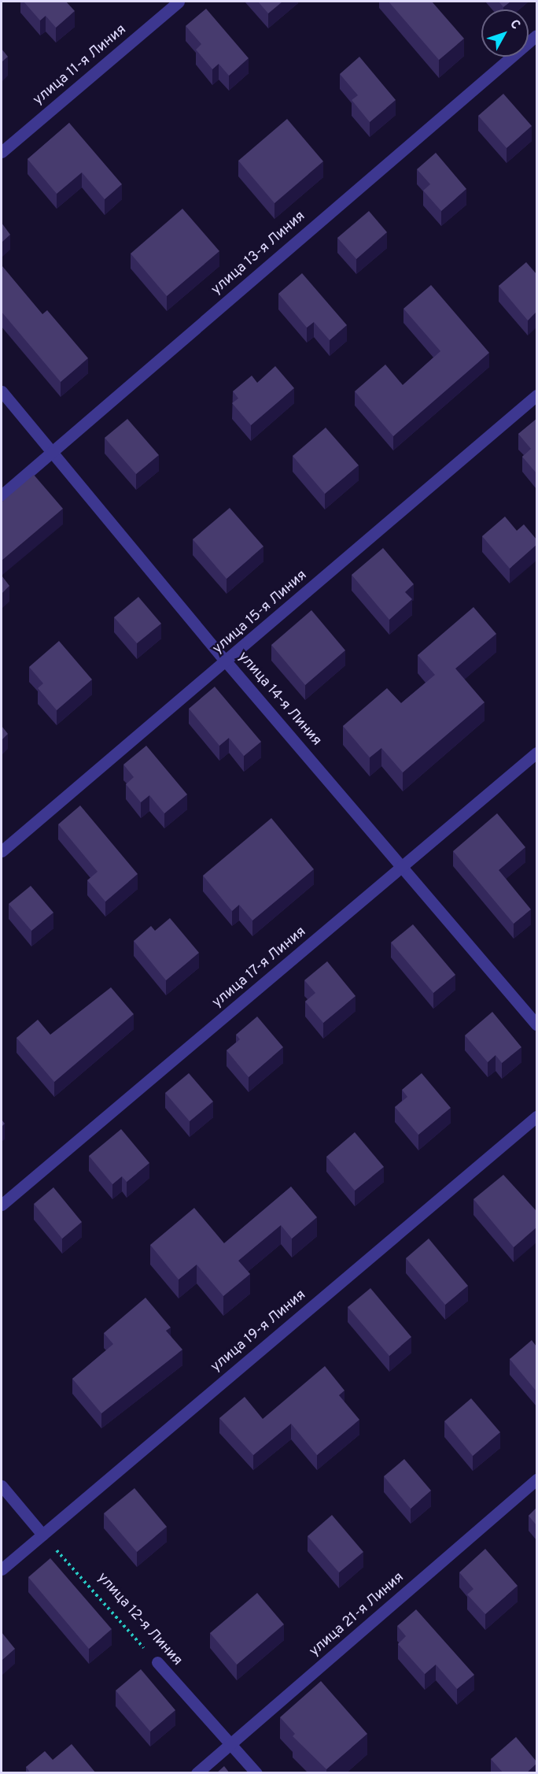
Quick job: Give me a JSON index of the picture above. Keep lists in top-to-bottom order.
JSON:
{
  "streets": {
    "street": [
      "улица 11-я Линия",
      "улица 13-я Линия",
      "улица 15-я Линия",
      "улица 14-я Линия",
      "улица 17-я Линия",
      "улица 19-я Линия",
      "улица 21-я Линия",
      "улица 12-я Линия"
    ]
  },
  "crossings": [
    ["улица 13-я Линия", "улица 14-я Линия"],
    ["улица 15-я Линия", "улица 14-я Линия"],
    ["улица 14-я Линия", "улица 17-я Линия"],
    ["улица 19-я Линия", "улица 12-я Линия"],
    ["улица 21-я Линия", "улица 12-я Линия"]
  ],
  "north": "top right"
}
